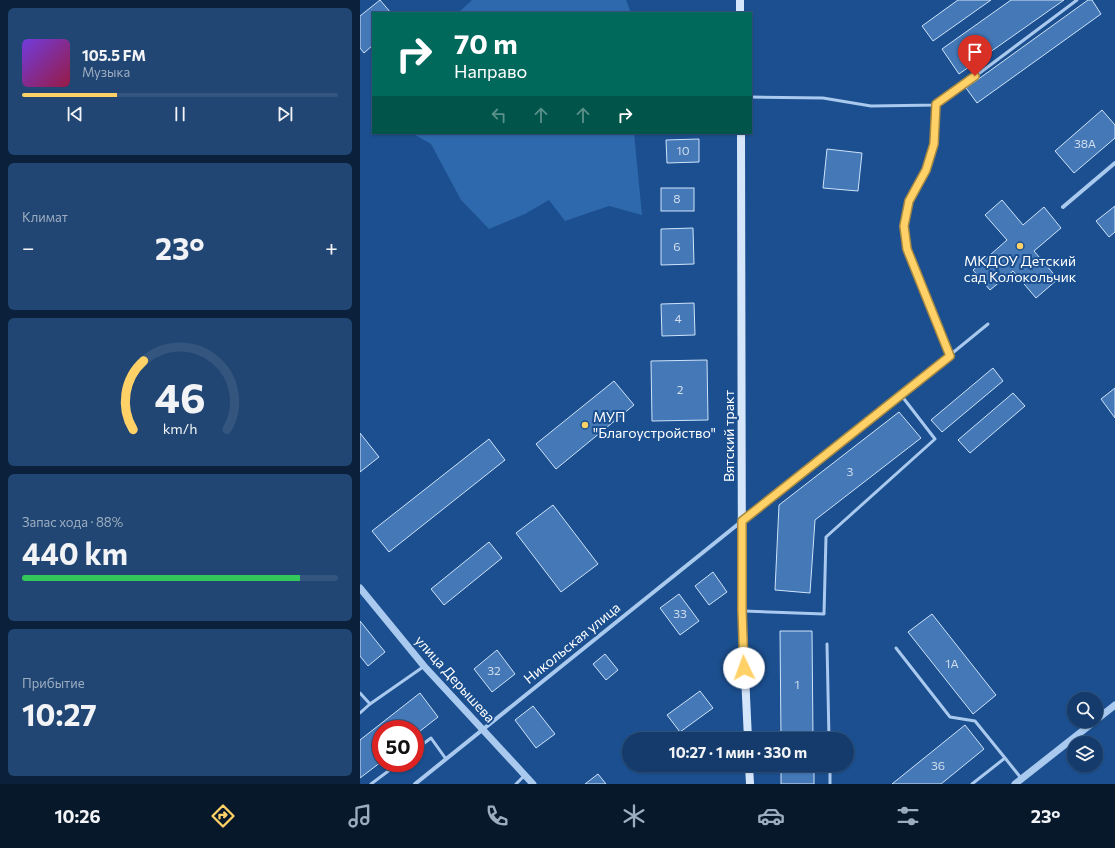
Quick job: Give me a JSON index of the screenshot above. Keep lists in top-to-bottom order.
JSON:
{
  "streets": {
    "main road": ["Вятский тракт"],
    "street": ["Никольская улица", "улица Дерышева"]
  },
  "crossings": [
    ["Вятский тракт", "Никольская улица"],
    ["Никольская улица", "улица Дерышева"]
  ],
  "places": ["МКДОУ Детский сад Колокольчик", "МУП \"Благоустройство\""],
  "house_numbers": [
    "38А",
    "10",
    "8",
    "6",
    "4",
    "2",
    "3",
    "33",
    "1А",
    "32",
    "1",
    "36"
  ],
  "page": {
    "turn": ["70 m", "Направо"],
    "song": ["105.5 FM", "Музыка"],
    "tile": [
      "Климат",
      ["Запас хода · 88%", "440 km"],
      ["Прибытие", "10:27"]
    ],
    "heat": ["−", "23°", "+"],
    "limit": "50",
    "trip": "10:27 · 1 мин · 330 m",
    "tabs": ["10:26", "23°"],
    "gauge": ["46", "km/h"]
  }
}
